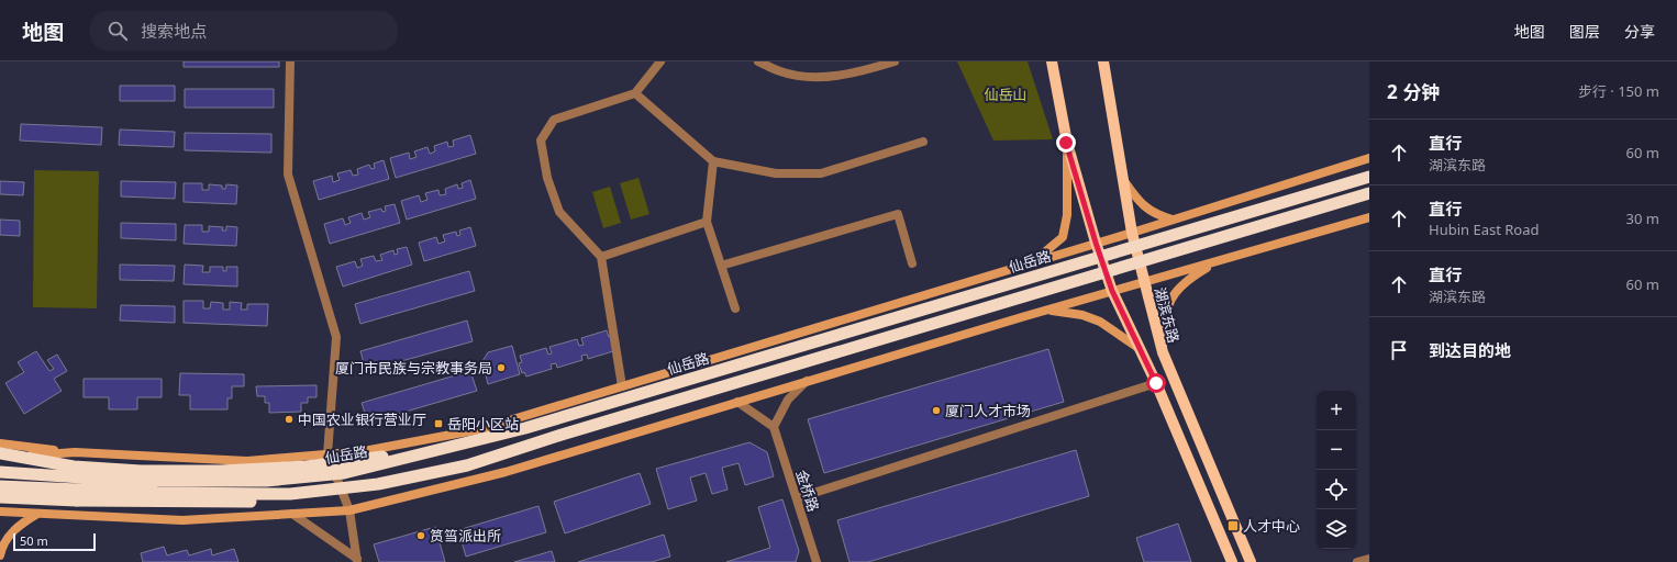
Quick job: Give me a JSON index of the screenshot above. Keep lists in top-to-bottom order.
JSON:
{
  "streets": {
    "highway": ["仙岳路"],
    "main road": ["湖滨东路"],
    "street": ["金桥路"]
  },
  "parks": ["仙岳山"],
  "places": {
    "other": [
      "厦门市民族与宗教事务局",
      "厦门人才市场",
      "中国农业银行营业厅",
      "筼筜派出所"
    ],
    "transit": ["岳阳小区站", "人才中心"]
  },
  "scale_bar": "50 m",
  "page": {
    "header": "地图",
    "search": "搜索地点",
    "nav": ["地图", "图层", "分享"],
    "heading": ["2 分钟", "步行 · 150 m"],
    "list": [
      ["直行", "湖滨东路", "60 m"],
      ["直行", "Hubin East Road", "30 m"],
      ["直行", "湖滨东路", "60 m"],
      "到达目的地"
    ],
    "map_buttons": ["+", "−"],
    "scale": "50 m"
  }
}
